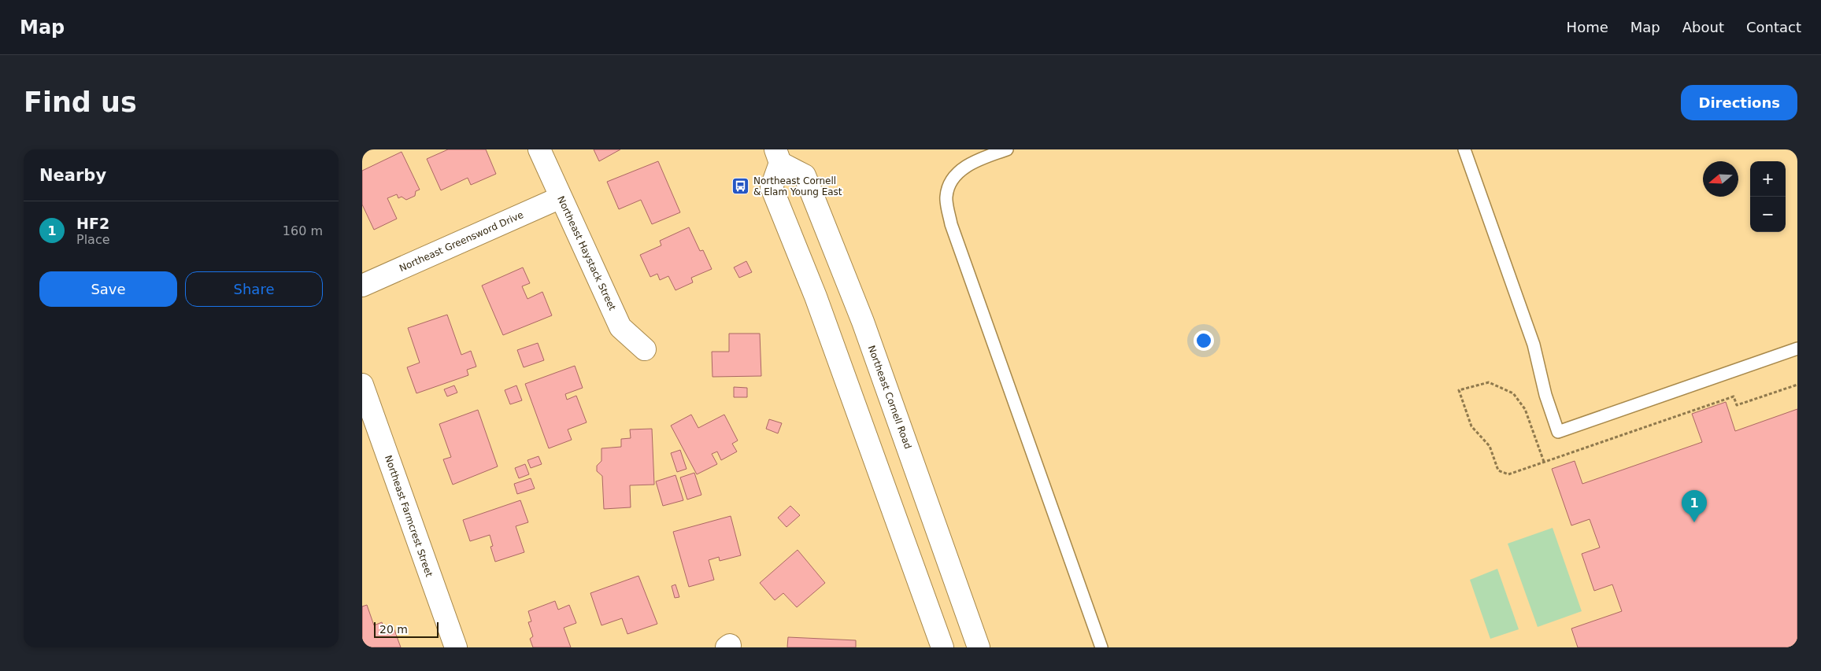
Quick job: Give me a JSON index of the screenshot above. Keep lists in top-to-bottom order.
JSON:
{
  "streets": {
    "main road": [
      "Northeast Greensword Drive",
      "Northeast Haystack Street",
      "Northeast Cornell Road",
      "Northeast Farmcrest Street"
    ]
  },
  "crossings": [
    ["Northeast Greensword Drive", "Northeast Haystack Street"]
  ],
  "places": {
    "bus stop": ["Northeast Cornell & Elam Young East"]
  },
  "scale_bar": "20 m",
  "north": "left",
  "page": {
    "header": "Map",
    "nav": [
      "Home",
      "Map",
      "About",
      "Contact"
    ],
    "buttons": [
      "Directions",
      ["Save", "Share"]
    ],
    "title": "Find us",
    "heading": "Nearby",
    "map_buttons": ["+", "−"],
    "list": [
      {
        "mark": "1",
        "name": "HF2",
        "note": "Place",
        "value": "160 m"
      }
    ],
    "pins": "1",
    "scale": "20 m"
  }
}
